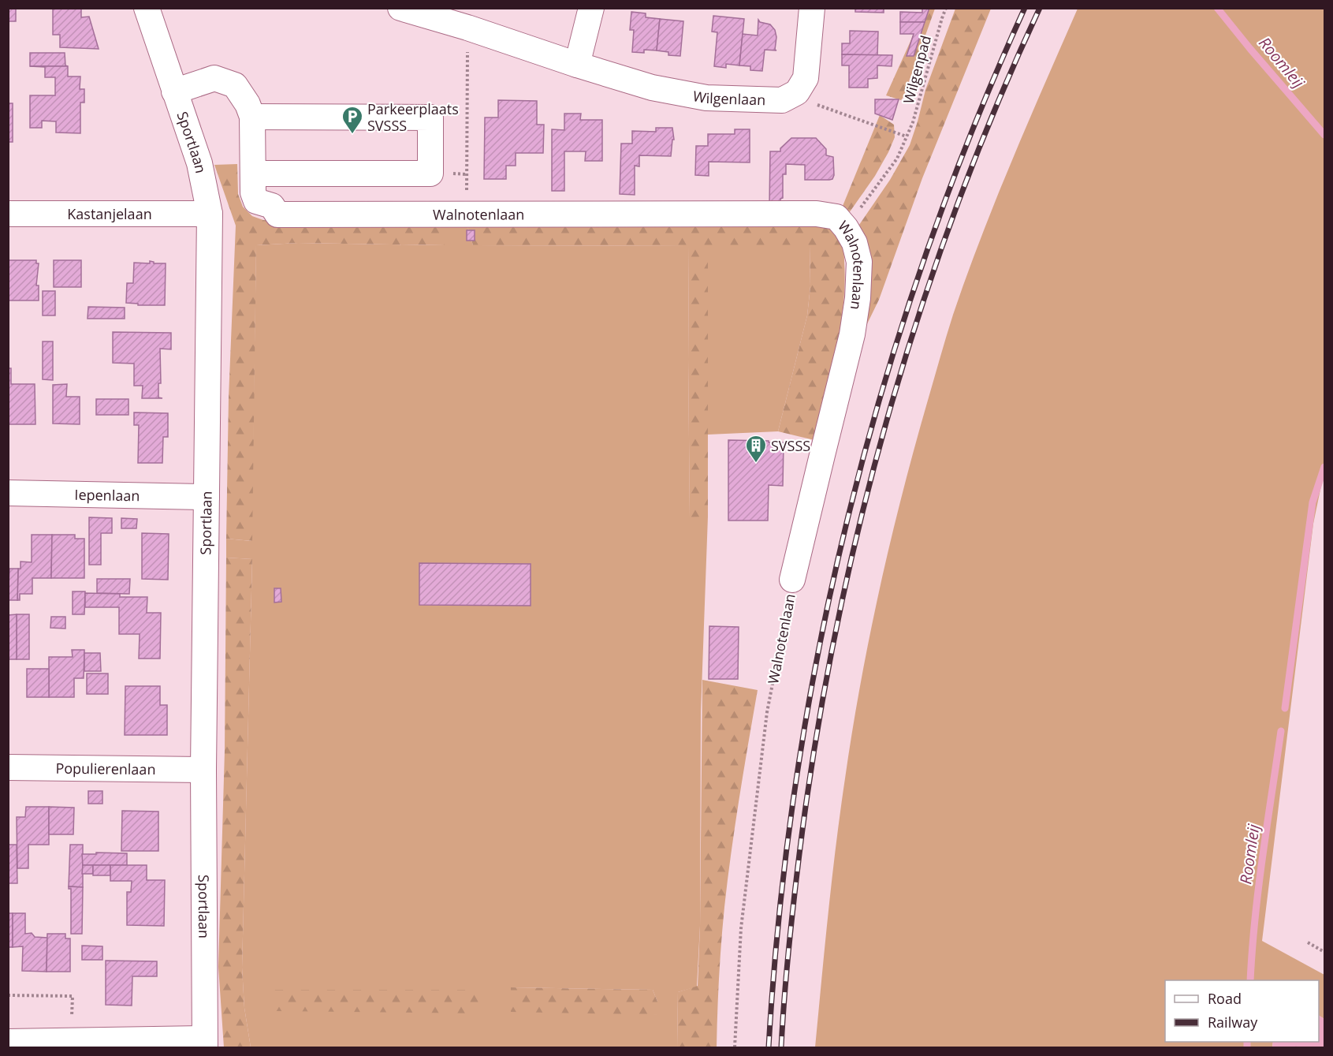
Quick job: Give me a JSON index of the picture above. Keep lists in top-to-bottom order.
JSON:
{
  "streets": {
    "street": [
      "Wilgenlaan",
      "Sportlaan",
      "Kastanjelaan",
      "Walnotenlaan",
      "Iepenlaan",
      "Populierenlaan"
    ],
    "path": ["Wilgenpad"]
  },
  "crossings": [
    ["Wilgenpad", "Walnotenlaan"],
    ["Sportlaan", "Kastanjelaan"],
    ["Sportlaan", "Walnotenlaan"],
    ["Sportlaan", "Iepenlaan"],
    ["Sportlaan", "Populierenlaan"]
  ],
  "water": ["Roomleij"],
  "places": {
    "parking": ["Parkeerplaats SVSSS"],
    "building": ["SVSSS"]
  },
  "legend": ["Road", "Railway"]
}
